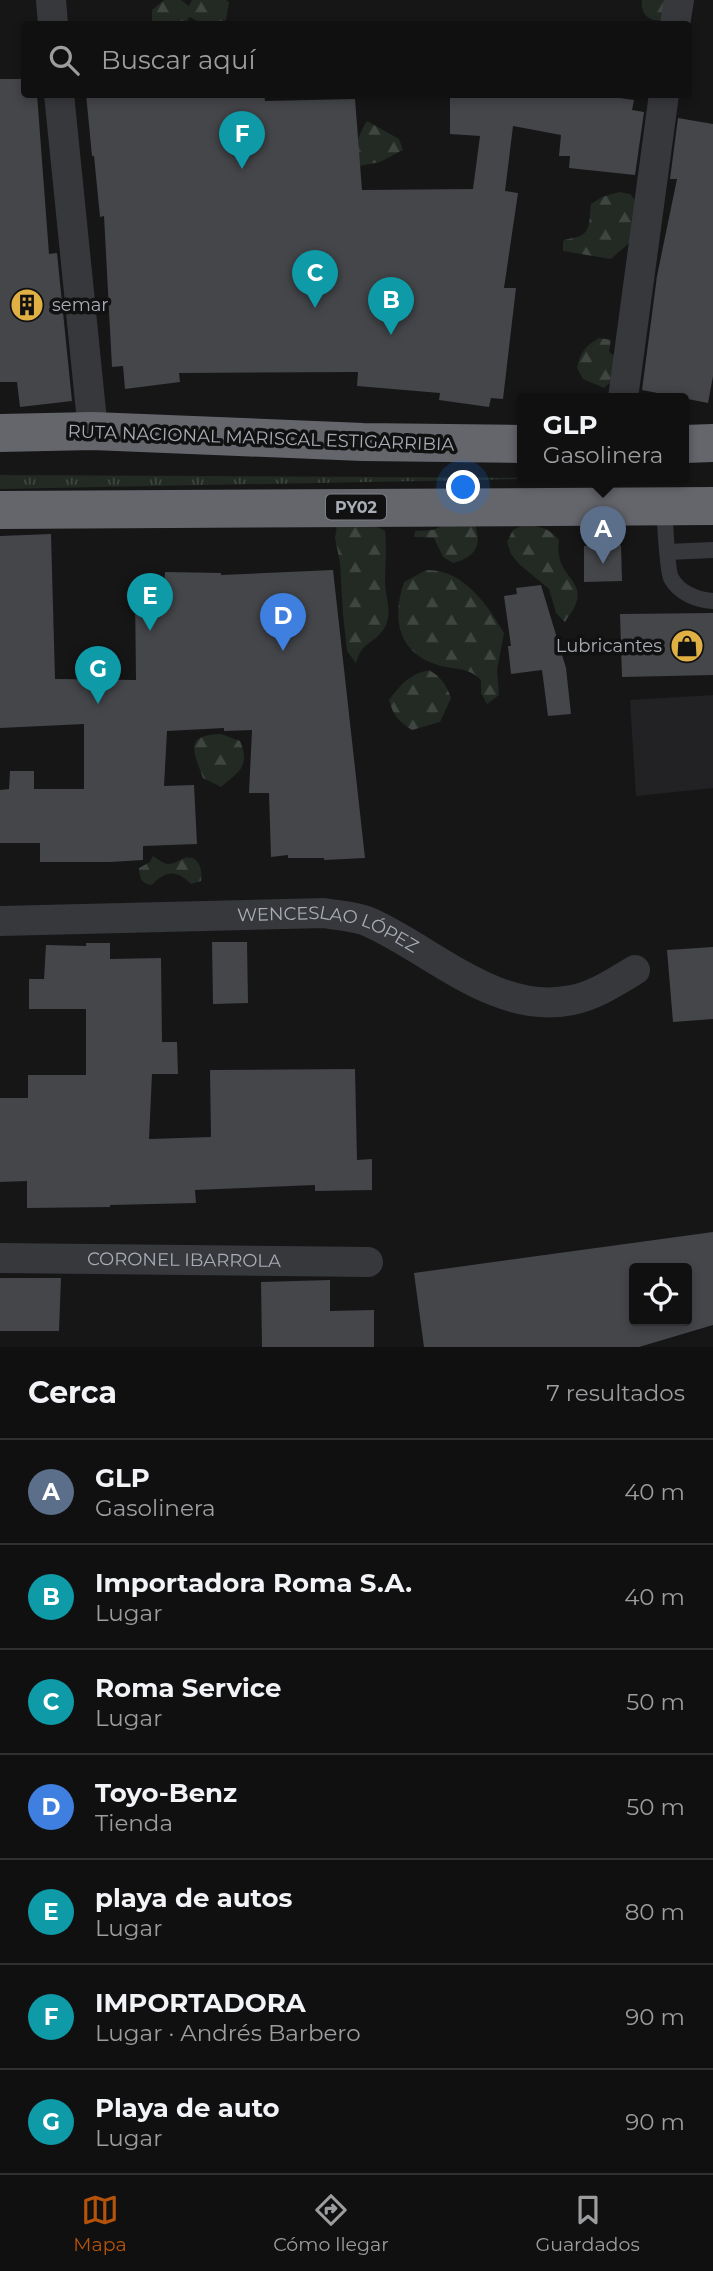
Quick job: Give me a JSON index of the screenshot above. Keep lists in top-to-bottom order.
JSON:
{
  "streets": {
    "highway": ["RUTA NACIONAL MARISCAL ESTIGARRIBIA", "PY02"],
    "street": ["WENCESLAO LÓPEZ", "CORONEL IBARROLA"]
  },
  "places": {
    "building": ["semar"],
    "shop": ["Lubricantes"]
  },
  "page": {
    "search": "Buscar aquí",
    "pins": [
      "F",
      "C",
      "B",
      "A",
      "E",
      "D",
      "G"
    ],
    "popup": ["GLP", "Gasolinera"],
    "heading": ["Cerca", "7 resultados"],
    "list": [
      {
        "mark": "A",
        "name": "GLP",
        "note": "Gasolinera",
        "value": "40 m"
      },
      {
        "mark": "B",
        "name": "Importadora Roma S.A.",
        "note": "Lugar",
        "value": "40 m"
      },
      {
        "mark": "C",
        "name": "Roma Service",
        "note": "Lugar",
        "value": "50 m"
      },
      {
        "mark": "D",
        "name": "Toyo-Benz",
        "note": "Tienda",
        "value": "50 m"
      },
      {
        "mark": "E",
        "name": "playa de autos",
        "note": "Lugar",
        "value": "80 m"
      },
      {
        "mark": "F",
        "name": "IMPORTADORA",
        "note": "Lugar · Andrés Barbero",
        "value": "90 m"
      },
      {
        "mark": "G",
        "name": "Playa de auto",
        "note": "Lugar",
        "value": "90 m"
      }
    ],
    "nav": ["Mapa", "Cómo llegar", "Guardados"]
  }
}
